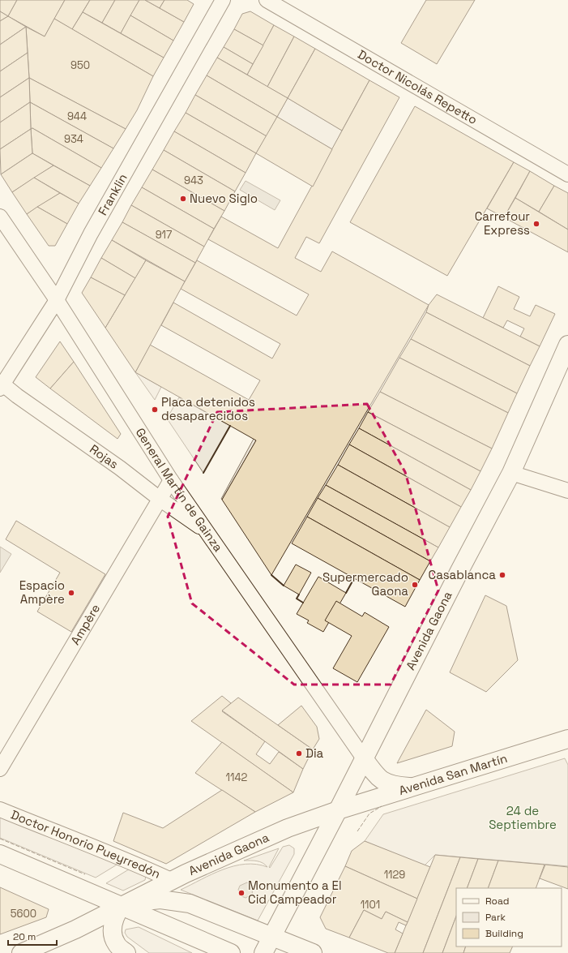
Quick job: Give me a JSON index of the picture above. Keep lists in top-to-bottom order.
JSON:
{
  "streets": {
    "main road": ["Avenida Gaona", "Avenida San Martín"],
    "street": [
      "Doctor Nicolás Repetto",
      "Franklin",
      "Rojas",
      "General Martín de Gainza",
      "Ampère",
      "Doctor Honorio Pueyrredón"
    ]
  },
  "crossings": [
    ["Franklin", "Rojas"],
    ["Franklin", "General Martín de Gainza"],
    ["Rojas", "General Martín de Gainza"],
    ["Rojas", "Ampère"],
    ["General Martín de Gainza", "Ampère"],
    ["General Martín de Gainza", "Avenida Gaona"],
    ["Avenida Gaona", "Avenida San Martín"],
    ["Avenida Gaona", "Doctor Honorio Pueyrredón"]
  ],
  "parks": ["24 de Septiembre"],
  "places": [
    "Nuevo Siglo",
    "Carrefour Express",
    "Placa detenidos desaparecidos",
    "Casablanca",
    "Supermercado Gaona",
    "Espacio Ampère",
    "Dia",
    "Monumento a El Cid Campeador"
  ],
  "house_numbers": [
    "950",
    "944",
    "934",
    "943",
    "917",
    "1142",
    "1129",
    "1101",
    "5600"
  ],
  "legend": ["Road", "Park", "Building"],
  "scale_bar": "20 m"
}
